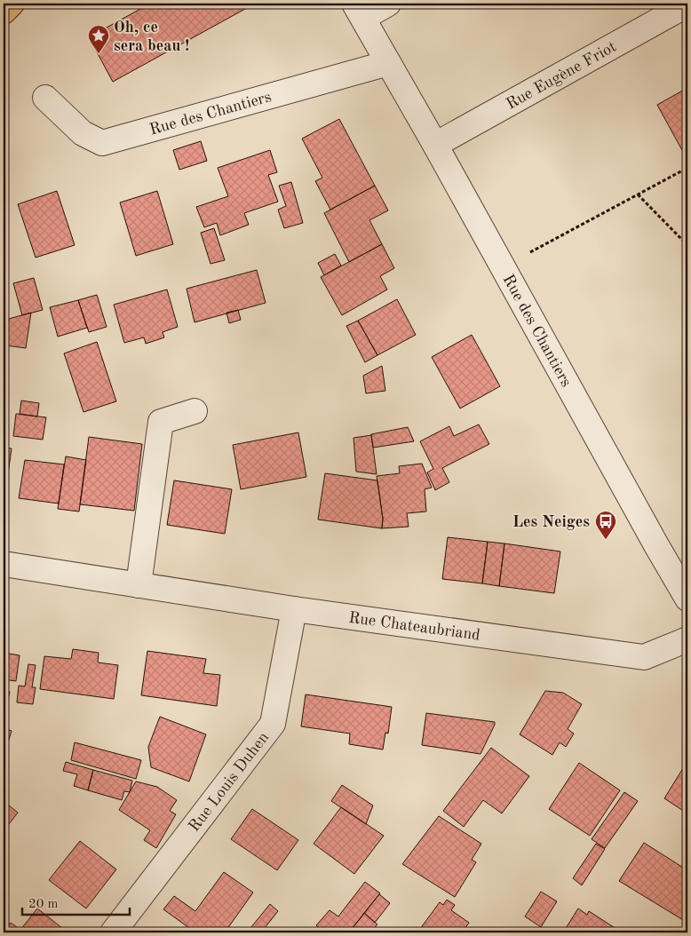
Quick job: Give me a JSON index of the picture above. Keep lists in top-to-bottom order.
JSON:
{
  "streets": {
    "street": [
      "Rue Eugène Friot",
      "Rue des Chantiers",
      "Rue Chateaubriand",
      "Rue Louis Duhen"
    ]
  },
  "crossings": [
    ["Rue Eugène Friot", "Rue des Chantiers"],
    ["Rue Chateaubriand", "Rue Louis Duhen"]
  ],
  "places": {
    "place": ["Oh, ce sera beau !"],
    "bus stop": ["Les Neiges"]
  },
  "scale_bar": "20 m"
}
